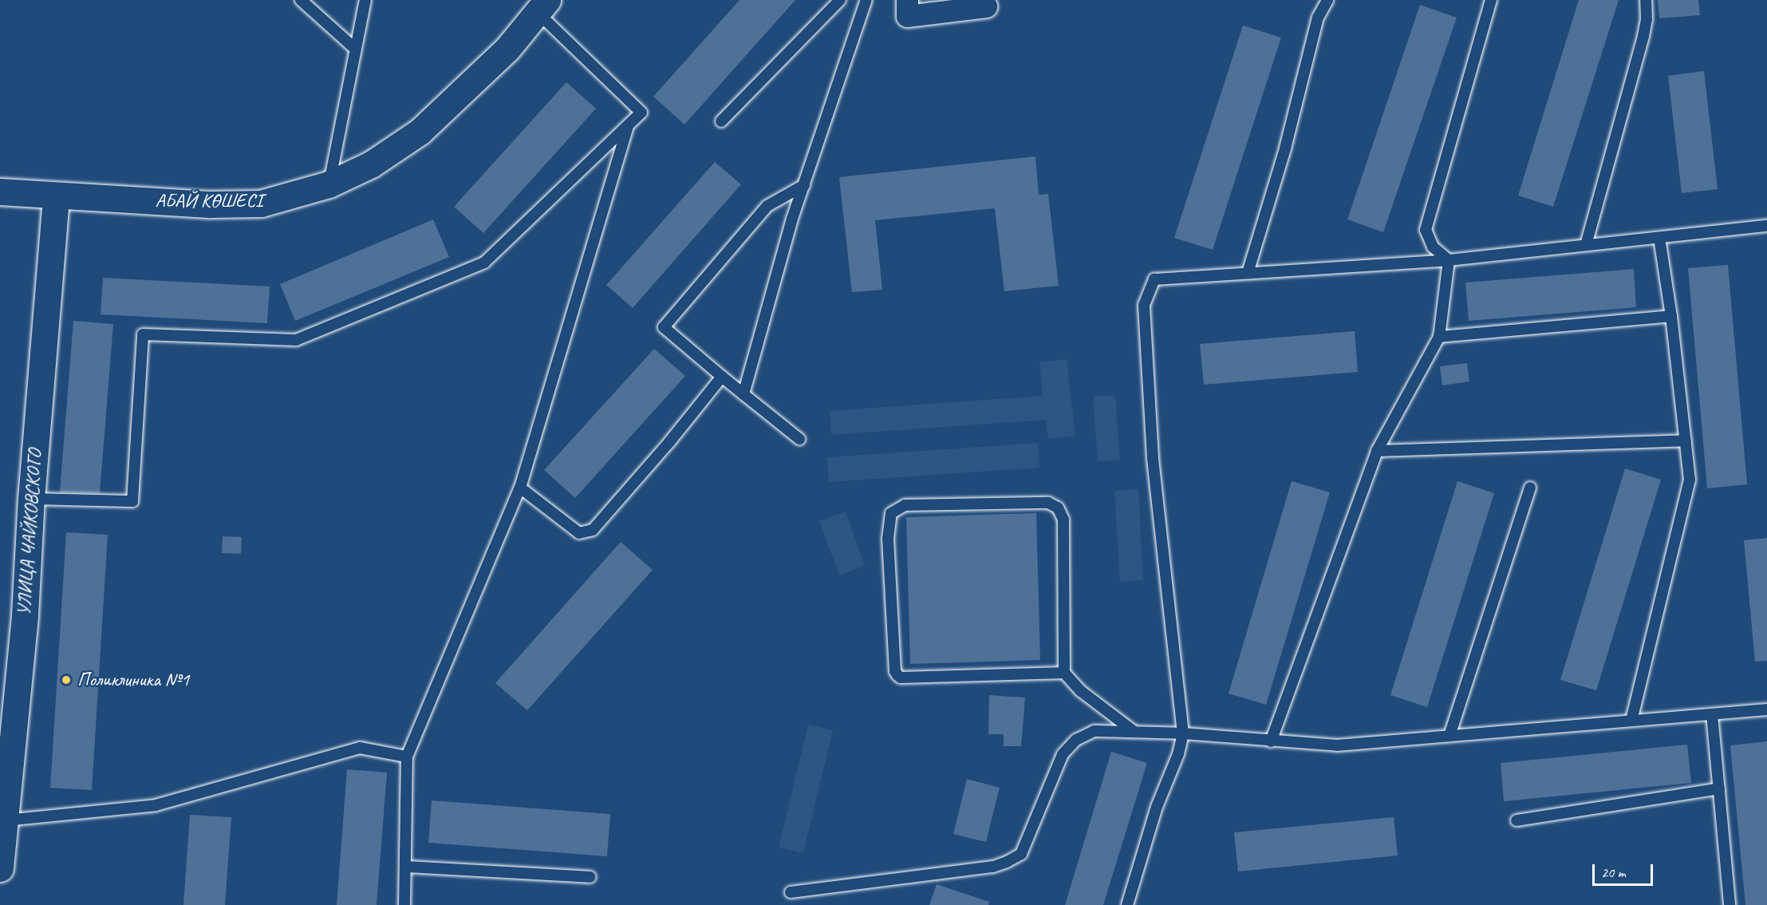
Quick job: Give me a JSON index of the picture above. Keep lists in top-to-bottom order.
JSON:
{
  "streets": {
    "street": ["АБАЙ КӨШЕСІ", "УЛИЦА ЧАЙКОВСКОГО"]
  },
  "crossings": [
    ["АБАЙ КӨШЕСІ", "УЛИЦА ЧАЙКОВСКОГО"]
  ],
  "places": ["Поликлиника №1"],
  "scale_bar": "20 m"
}
